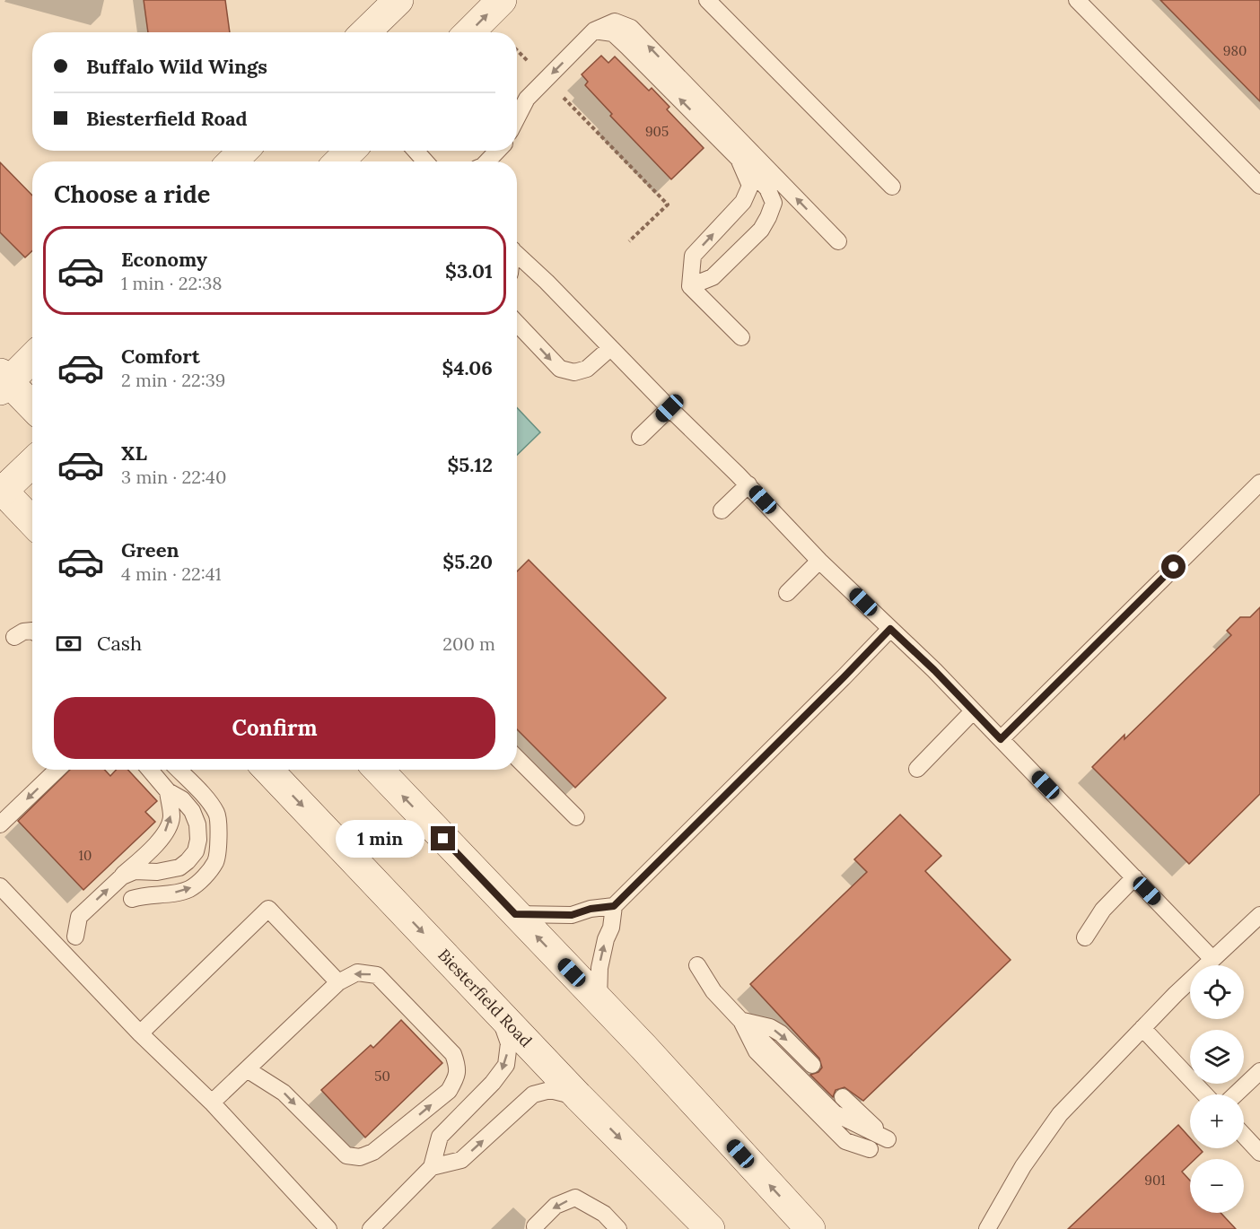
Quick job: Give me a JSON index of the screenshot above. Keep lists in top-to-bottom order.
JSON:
{
  "streets": {
    "main road": ["Biesterfield Road"]
  },
  "house_numbers": [
    "980",
    "905",
    "10",
    "50",
    "901"
  ],
  "page": {
    "banner": ["Buffalo Wild Wings", "Biesterfield Road"],
    "heading": "Choose a ride",
    "list": [
      {
        "name": "Economy",
        "note": "1 min · 22:38",
        "value": "$3.01"
      },
      {
        "name": "Comfort",
        "note": "2 min · 22:39",
        "value": "$4.06"
      },
      {
        "name": "XL",
        "note": "3 min · 22:40",
        "value": "$5.12"
      },
      {
        "name": "Green",
        "note": "4 min · 22:41",
        "value": "$5.20"
      }
    ],
    "pay": ["Cash", "200 m"],
    "buttons": "Confirm",
    "bubble": "1 min",
    "map_buttons": ["+", "−"]
  }
}
